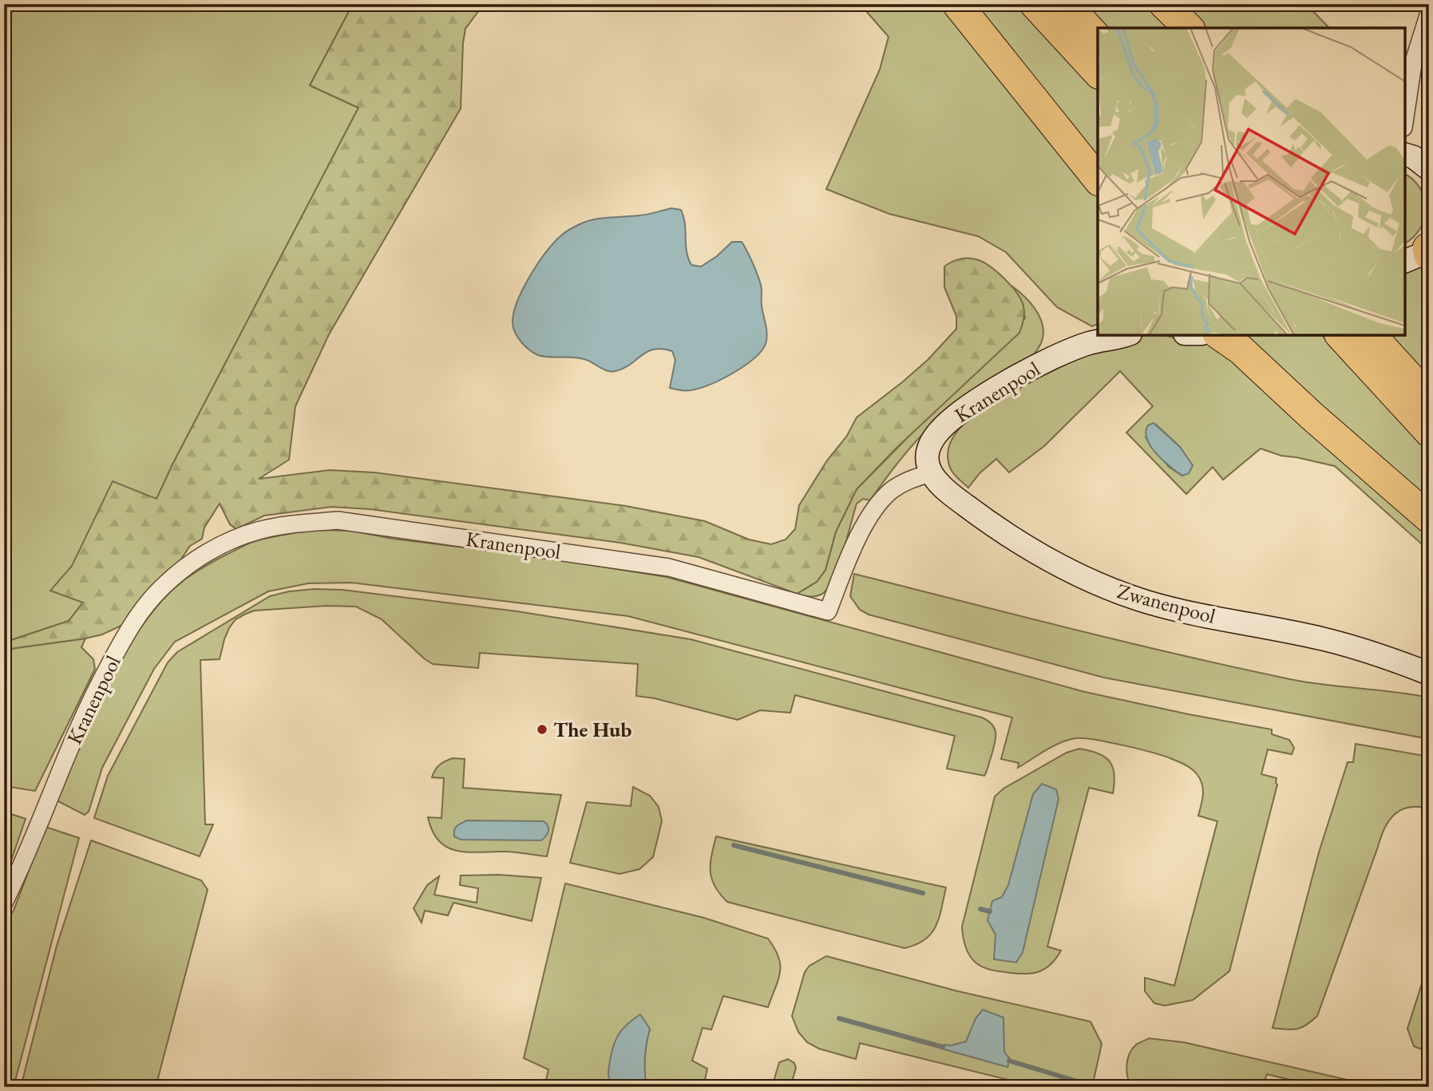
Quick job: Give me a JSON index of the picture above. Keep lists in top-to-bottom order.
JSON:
{
  "streets": {
    "street": ["Kranenpool", "Zwanenpool"]
  },
  "crossings": [
    ["Kranenpool", "Zwanenpool"]
  ],
  "places": ["The Hub"]
}
